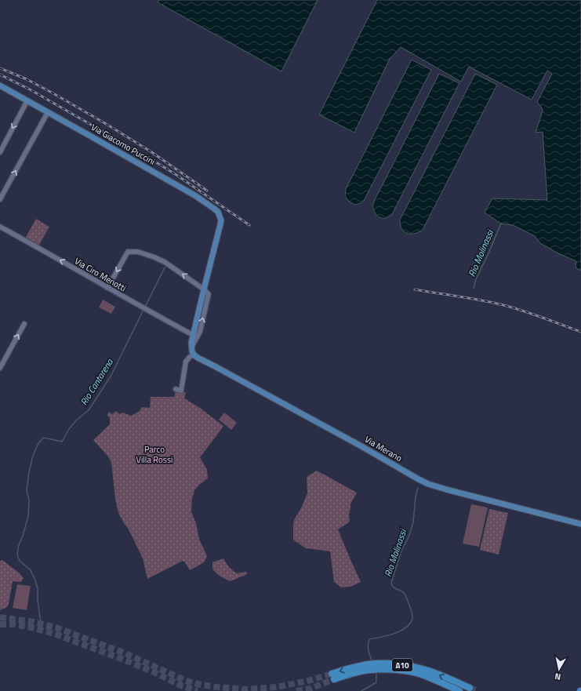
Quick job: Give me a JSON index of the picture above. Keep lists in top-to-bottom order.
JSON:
{
  "streets": {
    "highway": ["A10"],
    "main road": ["Via Giacomo Puccini", "Via Merano"],
    "street": ["Via Ciro Menotti"]
  },
  "crossings": [
    ["Via Giacomo Puccini", "Via Ciro Menotti"],
    ["Via Giacomo Puccini", "Via Merano"]
  ],
  "one_way": ["Via Ciro Menotti"],
  "water": ["Rio Molinassi", "Rio Cantarena"],
  "parks": ["Parco Villa Rossi"],
  "north": "bottom"
}
